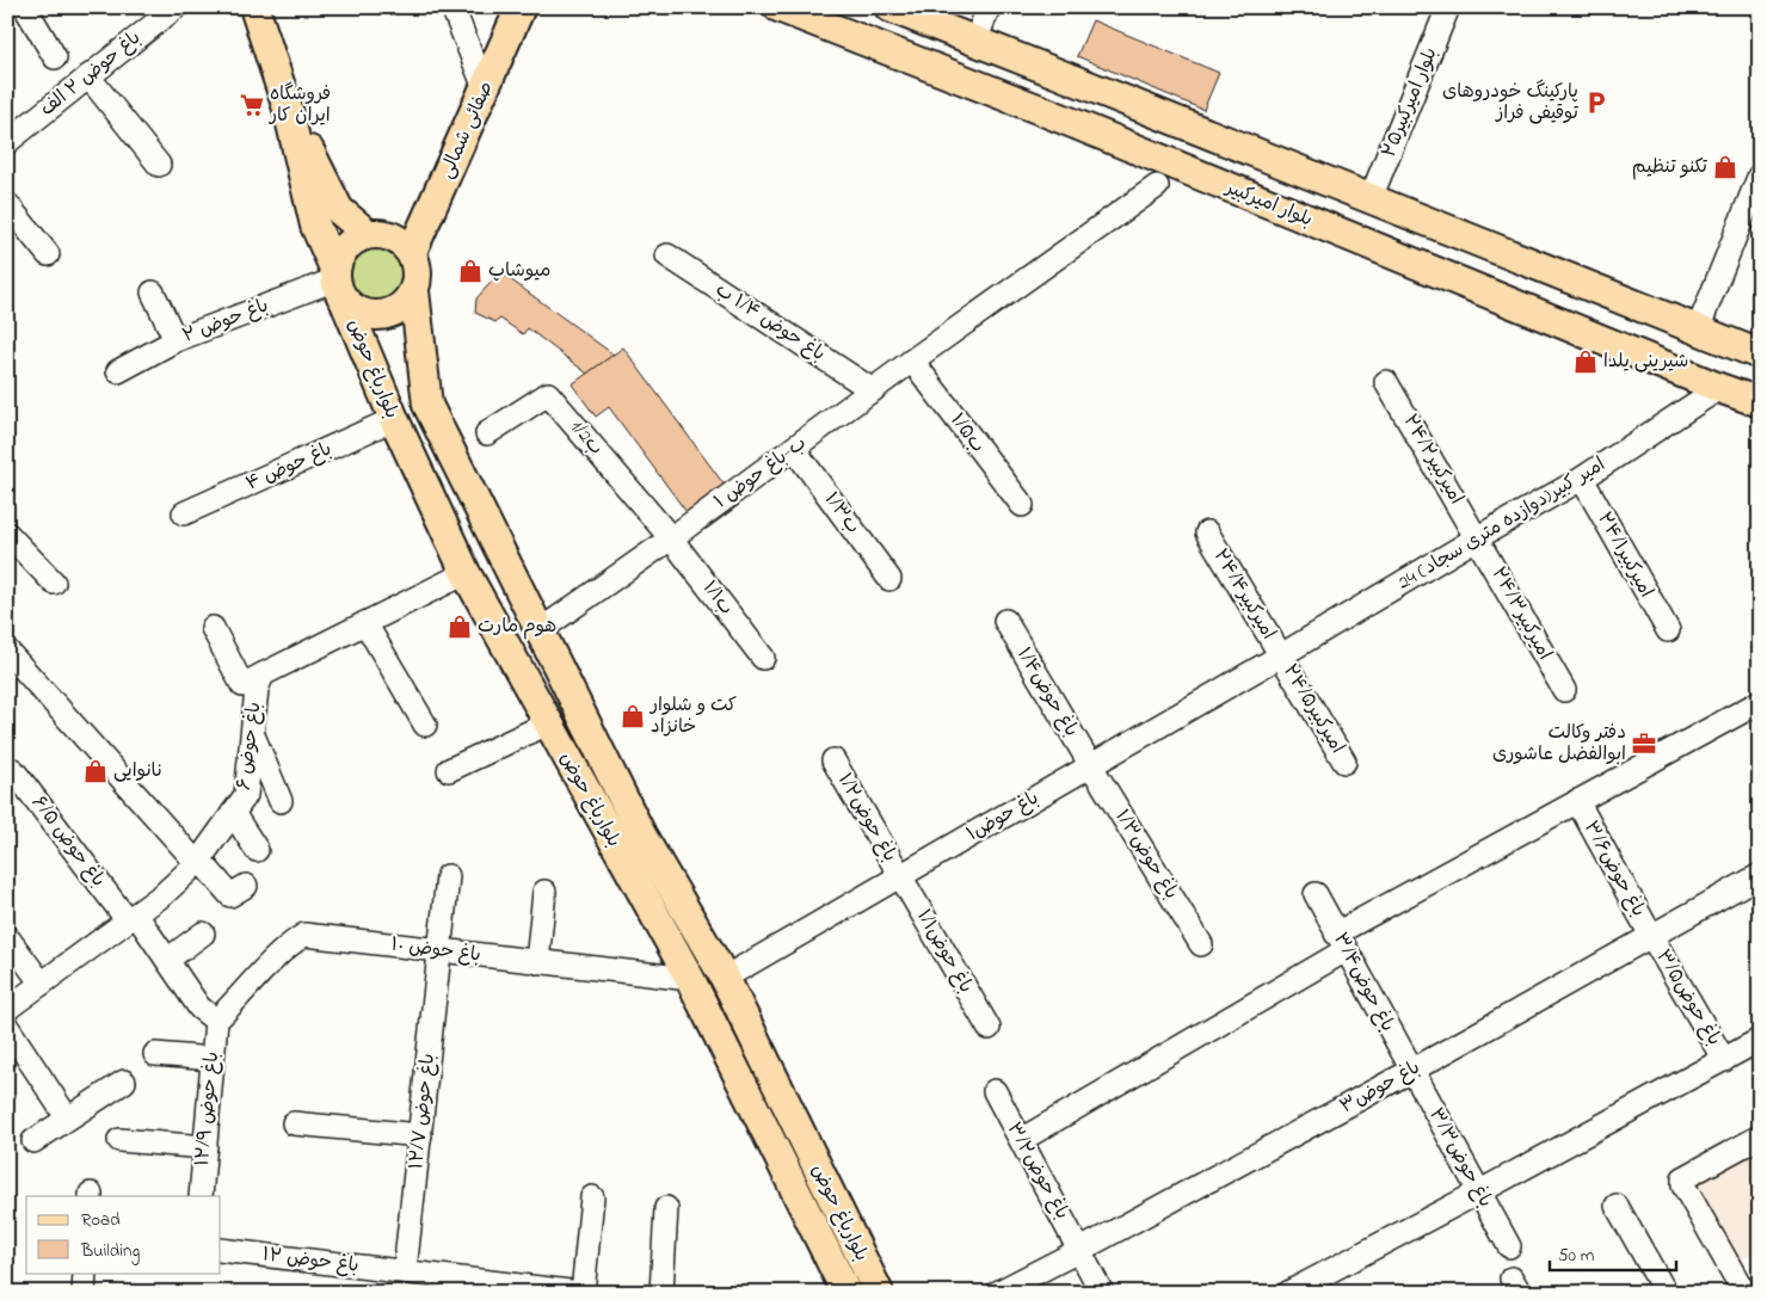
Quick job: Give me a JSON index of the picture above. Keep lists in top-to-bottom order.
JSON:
{
  "streets": {
    "main road": ["صفائی شمالی", "بلوار امیرکبیر", "بلوارباغ حوض"],
    "street": [
      "باغ حوض ۲ الف",
      "بلوار امیرکبیر۲۵",
      "۲ باغ حوض",
      "باغ حوض ۱/۴ ب",
      "ب۱/۵",
      "1/2ب",
      "امیرکبیر۲۴/۲",
      "۴ باغ حوض",
      "۱ ب-باغ حوض",
      "ب۱/۳",
      "24 امیر کبیر(دوازده متری سجاد)",
      "امیرکبیر۲۴/۱",
      "امیرکبیر۲۴/۴",
      "ب۱/۱",
      "امیرکبیر۲۴/۳",
      "باغ حوض۱/۴",
      "امیرکبیر۲۴/۵",
      "۶ باغ حوض",
      "باغ حوض۱",
      "باغ حوض۱/۲",
      "۶/۵ باغ حوض",
      "باغ حوض۱/۳",
      "باغ حوض۳/۶",
      "۱۰ باغ حوض",
      "باغ حوض۱/۱",
      "باغ حوض۳/۴",
      "باغ حوض۳/۵",
      "باغ حوض۳",
      "۱۲/۹ باغ حوض",
      "۱۲/۷ باغ حوض",
      "باغ حوض۳/۳",
      "باغ حوض۳/۲",
      "۱۲ باغ حوض"
    ]
  },
  "crossings": [
    ["صفائی شمالی", "۲ باغ حوض"],
    ["صفائی شمالی", "بلوارباغ حوض"],
    ["بلوار امیرکبیر", "24 امیر کبیر(دوازده متری سجاد)"],
    ["۲ باغ حوض", "بلوارباغ حوض"],
    ["باغ حوض ۱/۴ ب", "۱ ب-باغ حوض"],
    ["بلوارباغ حوض", "۴ باغ حوض"],
    ["بلوارباغ حوض", "۱ ب-باغ حوض"],
    ["بلوارباغ حوض", "۶ باغ حوض"],
    ["بلوارباغ حوض", "باغ حوض۱"],
    ["بلوارباغ حوض", "۱۰ باغ حوض"],
    ["ب۱/۵", "۱ ب-باغ حوض"],
    ["1/2ب", "۱ ب-باغ حوض"],
    ["1/2ب", "ب۱/۱"],
    ["امیرکبیر۲۴/۲", "24 امیر کبیر(دوازده متری سجاد)"],
    ["امیرکبیر۲۴/۲", "امیرکبیر۲۴/۳"],
    ["۱ ب-باغ حوض", "ب۱/۳"],
    ["۱ ب-باغ حوض", "ب۱/۱"],
    ["24 امیر کبیر(دوازده متری سجاد)", "امیرکبیر۲۴/۱"],
    ["24 امیر کبیر(دوازده متری سجاد)", "امیرکبیر۲۴/۴"],
    ["24 امیر کبیر(دوازده متری سجاد)", "امیرکبیر۲۴/۳"],
    ["24 امیر کبیر(دوازده متری سجاد)", "امیرکبیر۲۴/۵"],
    ["24 امیر کبیر(دوازده متری سجاد)", "باغ حوض۱"],
    ["امیرکبیر۲۴/۴", "امیرکبیر۲۴/۵"],
    ["امیرکبیر۲۴/۴", "باغ حوض۱"],
    ["باغ حوض۱/۴", "باغ حوض۱"],
    ["باغ حوض۱/۴", "باغ حوض۱/۳"],
    ["امیرکبیر۲۴/۵", "باغ حوض۱"],
    ["۶ باغ حوض", "۶/۵ باغ حوض"],
    ["باغ حوض۱", "باغ حوض۱/۲"],
    ["باغ حوض۱", "باغ حوض۱/۳"],
    ["باغ حوض۱", "باغ حوض۱/۱"],
    ["باغ حوض۱/۲", "باغ حوض۱/۱"],
    ["باغ حوض۳/۶", "باغ حوض۳/۵"],
    ["باغ حوض۳/۶", "باغ حوض۳"],
    ["۱۰ باغ حوض", "۱۲/۹ باغ حوض"],
    ["۱۰ باغ حوض", "۱۲/۷ باغ حوض"],
    ["باغ حوض۳/۴", "باغ حوض۳"],
    ["باغ حوض۳/۴", "باغ حوض۳/۳"],
    ["باغ حوض۳/۵", "باغ حوض۳"],
    ["باغ حوض۳", "باغ حوض۳/۳"],
    ["باغ حوض۳", "باغ حوض۳/۲"],
    ["۱۲/۷ باغ حوض", "۱۲ باغ حوض"]
  ],
  "places": {
    "parking": ["پارکینگ خودروهای توقیفی فراز"],
    "supermarket": ["فروشگاه ایران کار"],
    "shop": [
      "تکنو تنظیم",
      "میوشاپ",
      "شیرینی یلدا",
      "هوم مارت",
      "کت و شلوار خانزاد",
      "نانوایی"
    ],
    "office": ["دفتر وکالت ابوالفضل عاشوری"]
  },
  "legend": ["Road", "Building"],
  "scale_bar": "50 m"
}
